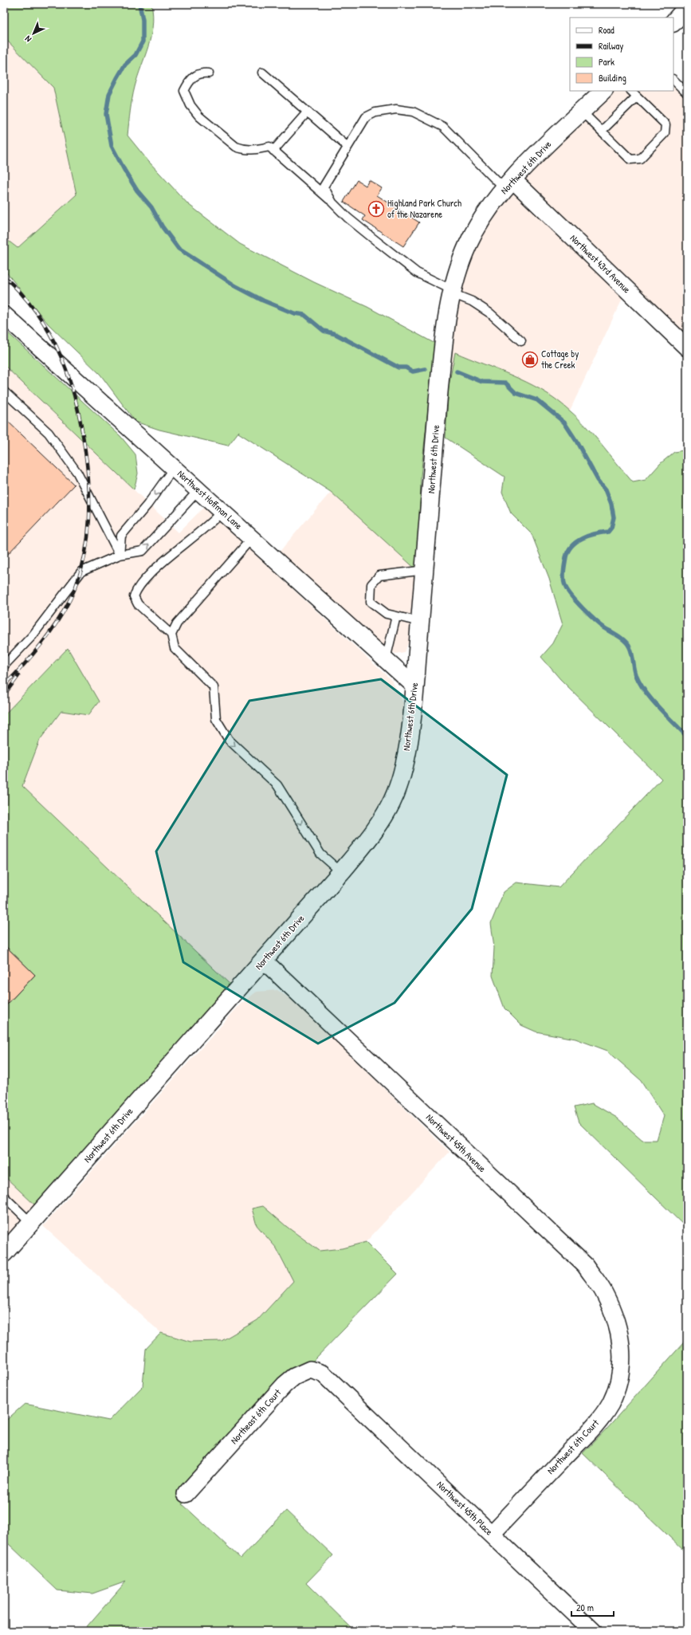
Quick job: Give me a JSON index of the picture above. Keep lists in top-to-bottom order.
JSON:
{
  "streets": {
    "main road": ["Northwest 6th Drive"],
    "street": [
      "Northwest 43rd Avenue",
      "Northwest Hoffman Lane",
      "Northwest 45th Avenue",
      "Northeast 6th Court",
      "Northwest 6th Court",
      "Northwest 45th Place"
    ]
  },
  "crossings": [
    ["Northwest 6th Drive", "Northwest 43rd Avenue"],
    ["Northwest 6th Drive", "Northwest Hoffman Lane"],
    ["Northwest 6th Drive", "Northwest 45th Avenue"],
    ["Northwest 45th Avenue", "Northwest 6th Court"],
    ["Northeast 6th Court", "Northwest 45th Place"],
    ["Northwest 6th Court", "Northwest 45th Place"]
  ],
  "places": {
    "church": ["Highland Park Church of the Nazarene"],
    "shop": ["Cottage by the Creek"]
  },
  "legend": [
    "Road",
    "Railway",
    "Park",
    "Building"
  ],
  "scale_bar": "20 m",
  "north": "bottom left"
}
